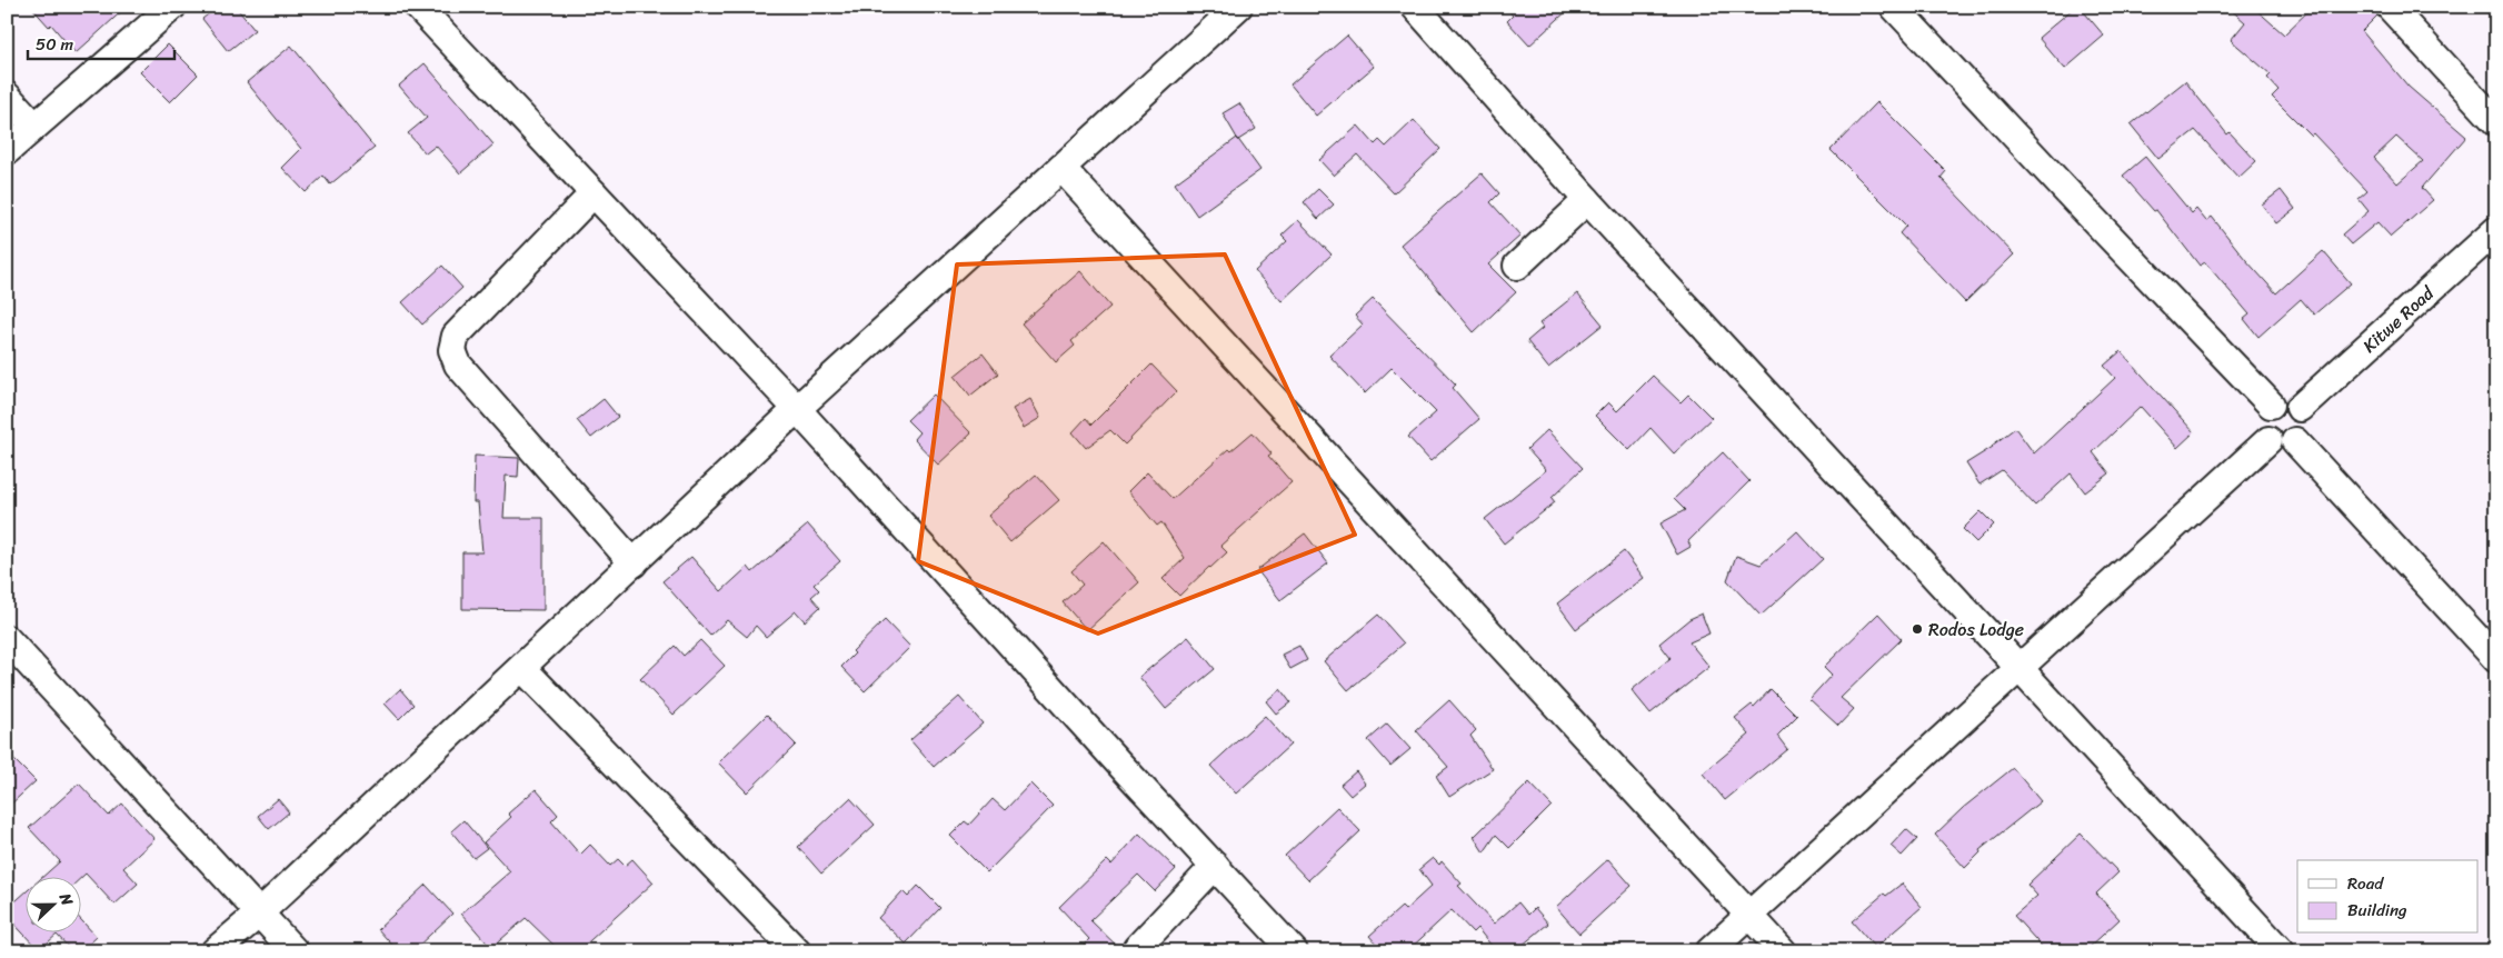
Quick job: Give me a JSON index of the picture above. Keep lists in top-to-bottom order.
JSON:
{
  "streets": {
    "street": ["Kitwe Road"]
  },
  "places": ["Rodos Lodge"],
  "legend": ["Road", "Building"],
  "scale_bar": "50 m",
  "north": "right"
}
